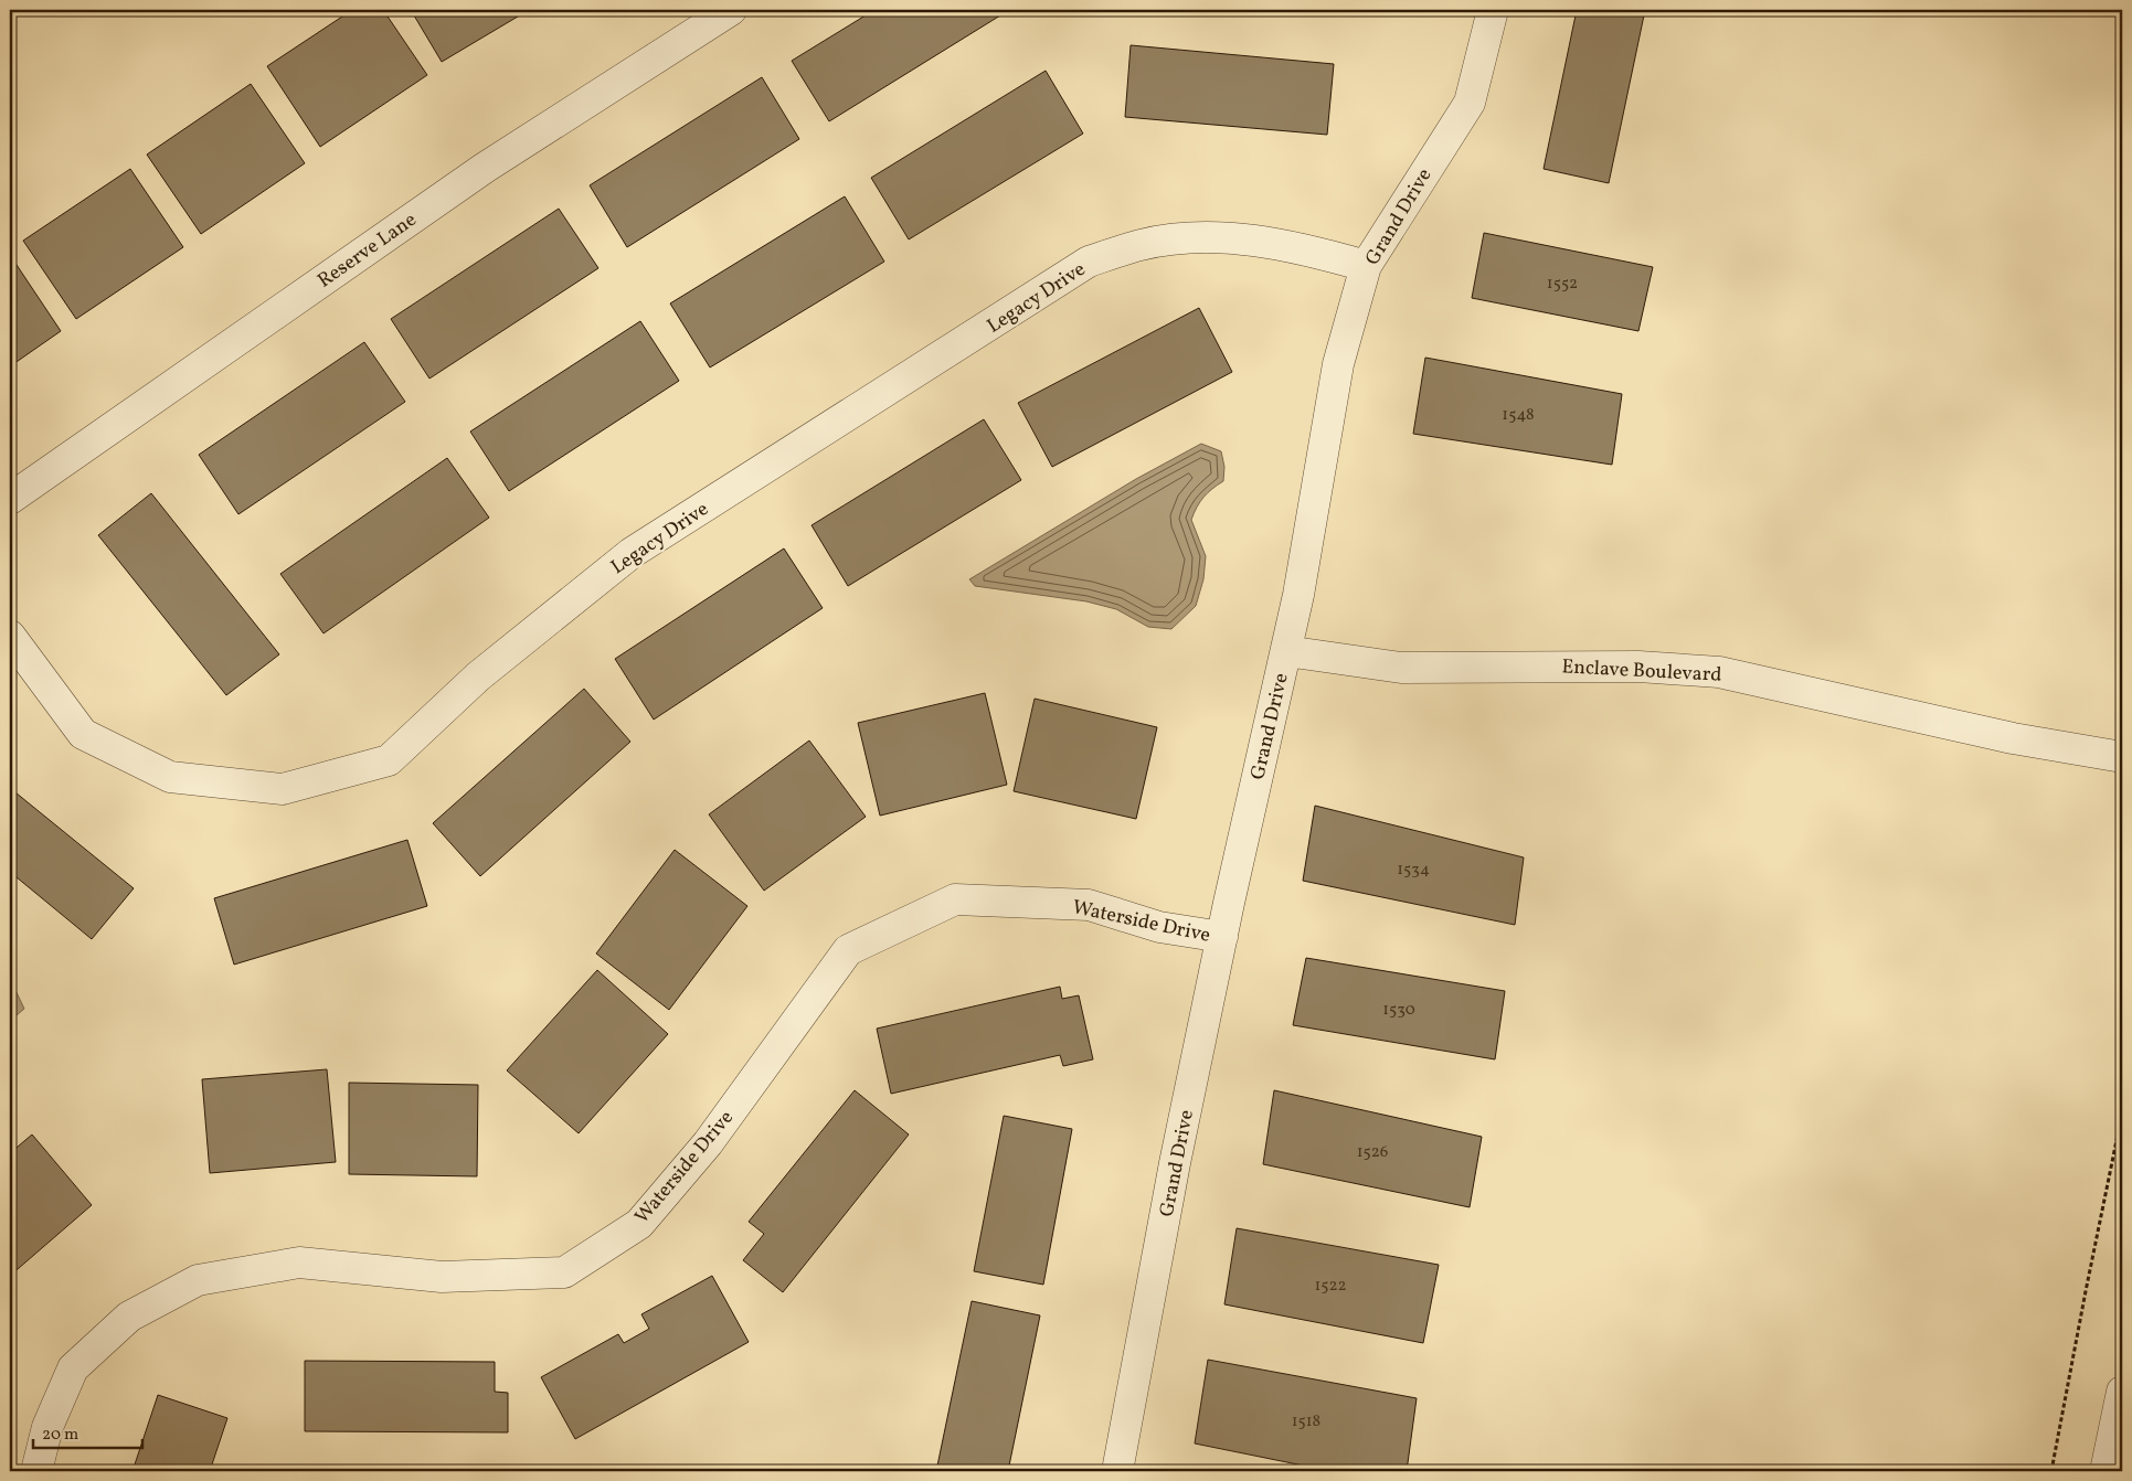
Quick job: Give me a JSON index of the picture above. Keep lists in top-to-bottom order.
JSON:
{
  "streets": {
    "street": [
      "Grand Drive",
      "Reserve Lane",
      "Legacy Drive",
      "Enclave Boulevard",
      "Waterside Drive"
    ]
  },
  "crossings": [
    ["Grand Drive", "Legacy Drive"],
    ["Grand Drive", "Enclave Boulevard"],
    ["Grand Drive", "Waterside Drive"]
  ],
  "house_numbers": [
    "1552",
    "1548",
    "1534",
    "1530",
    "1526",
    "1522",
    "1518"
  ],
  "scale_bar": "20 m"
}
